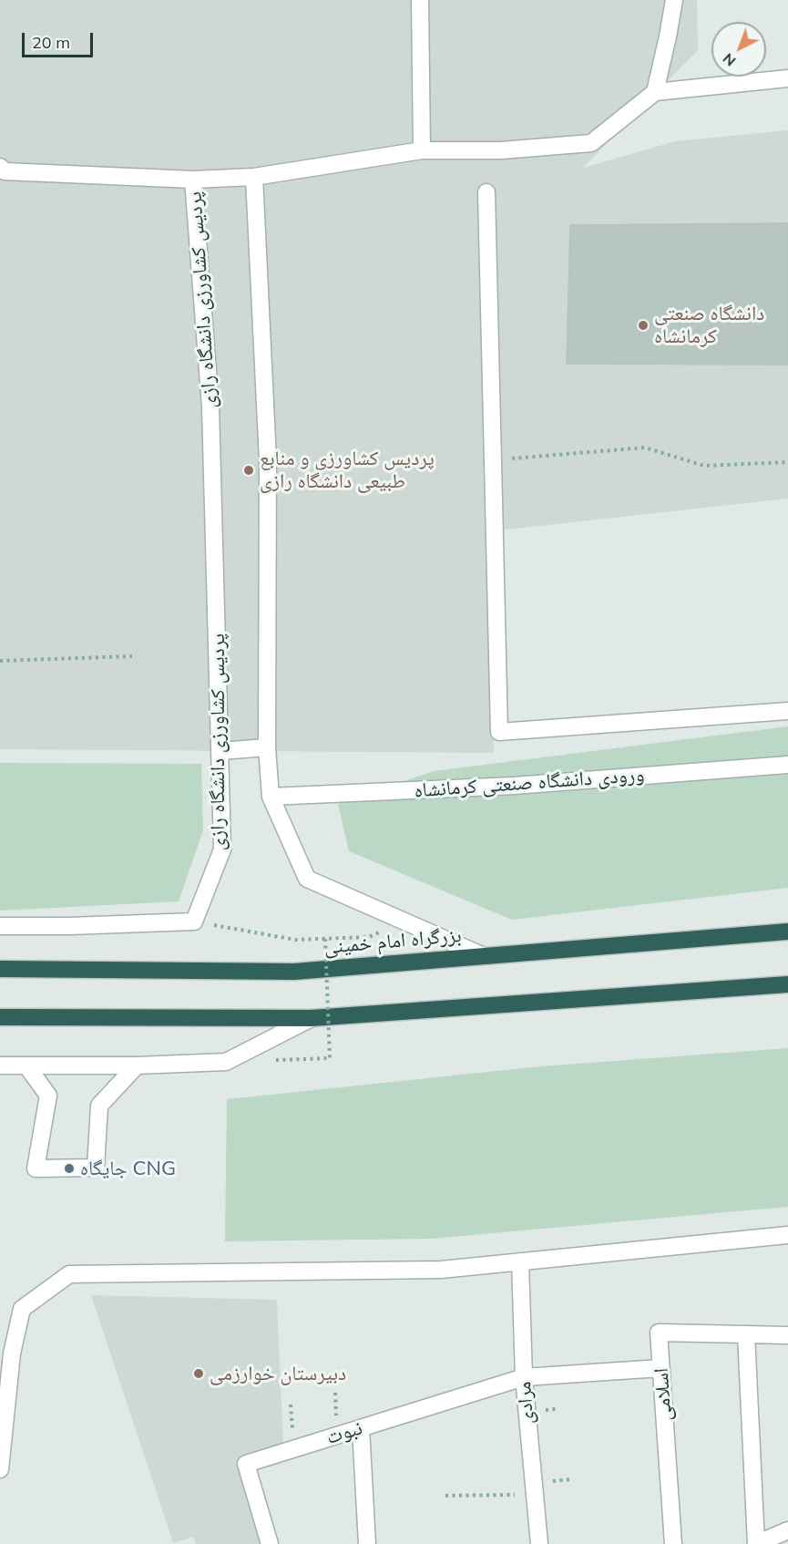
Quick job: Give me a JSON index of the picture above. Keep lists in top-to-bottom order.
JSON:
{
  "streets": {
    "highway": ["بزرگراه امام خمینی"],
    "street": [
      "پردیس کشاورزی دانشگاه رازی",
      "ورودی دانشگاه صنعتی کرمانشاه",
      "اسلامی",
      "مرادی",
      "نبوت"
    ]
  },
  "crossings": [
    ["اسلامی", "نبوت"],
    ["مرادی", "نبوت"]
  ],
  "places": [
    "دانشگاه صنعتی کرمانشاه",
    "پردیس کشاورزی و منابع طبیعی دانشگاه رازی",
    "جایگاه CNG",
    "دبیرستان خوارزمی"
  ],
  "scale_bar": "20 m",
  "north": "bottom left"
}
